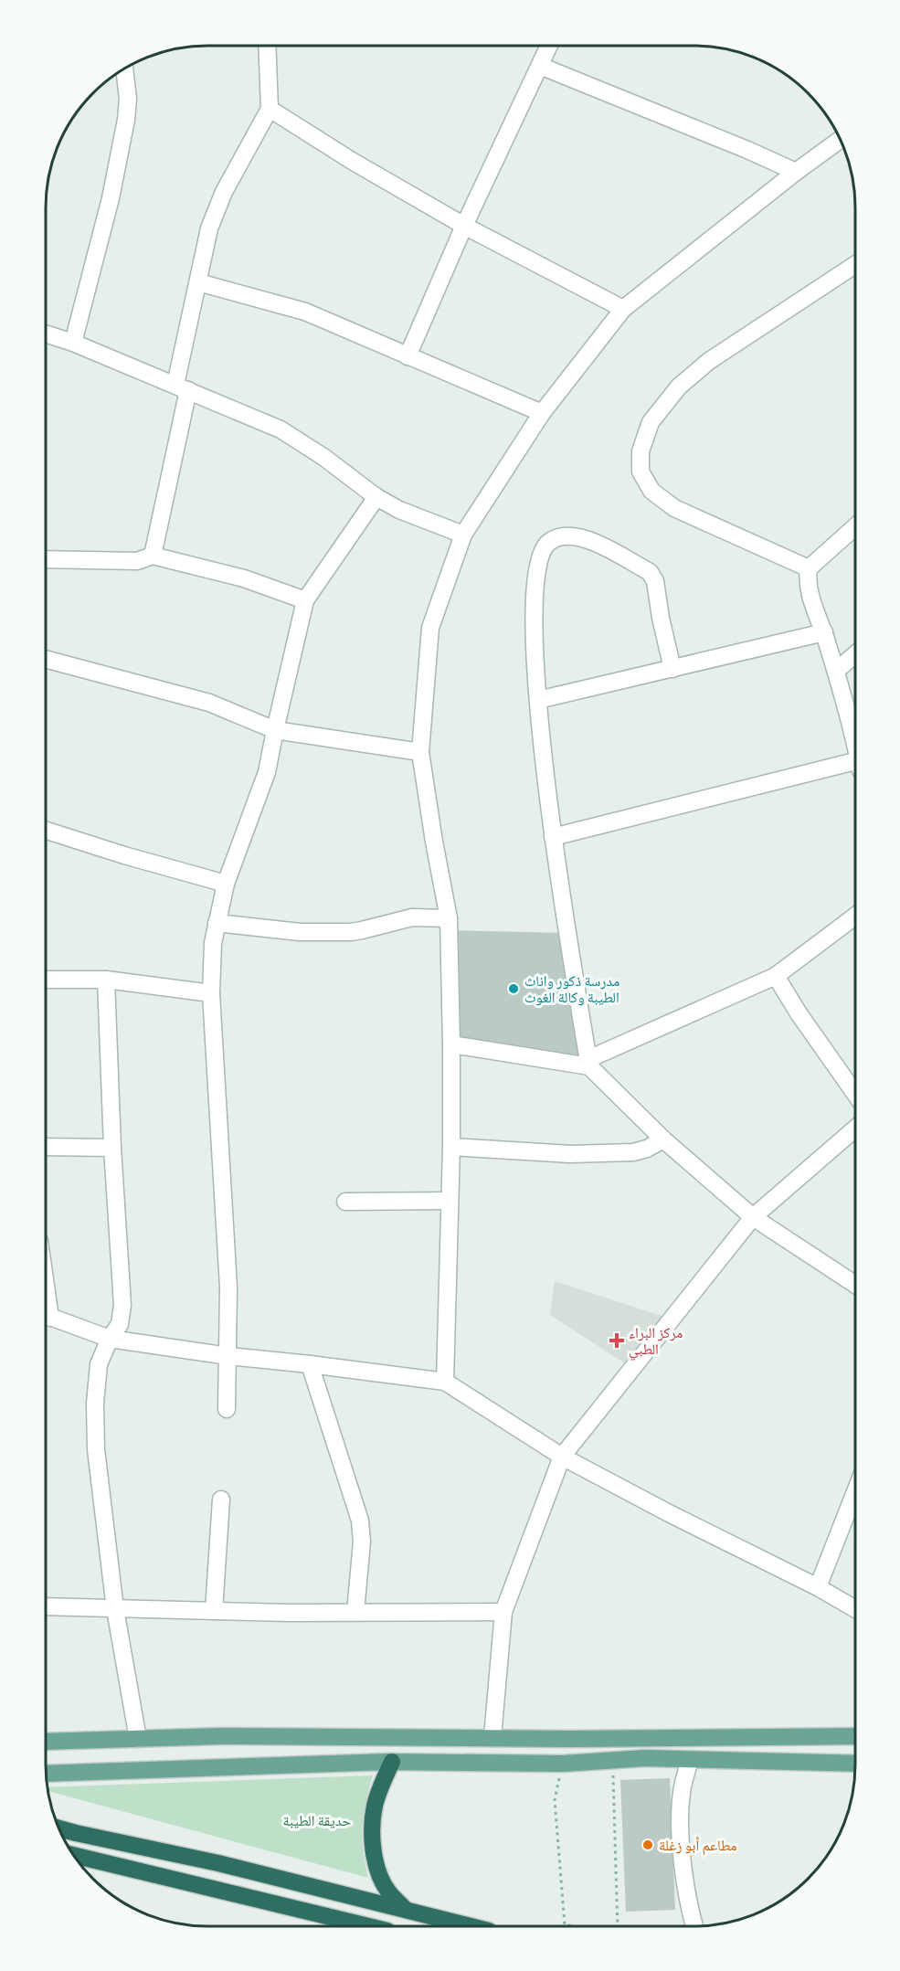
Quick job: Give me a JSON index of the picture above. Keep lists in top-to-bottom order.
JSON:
{
  "parks": ["حديقة الطيبة"],
  "places": {
    "other": ["مدرسة ذكور واناث الطيبة وكالة الغوث", "مطاعم أبو زغلة"],
    "health": ["مركز البراء الطبي"]
  }
}
